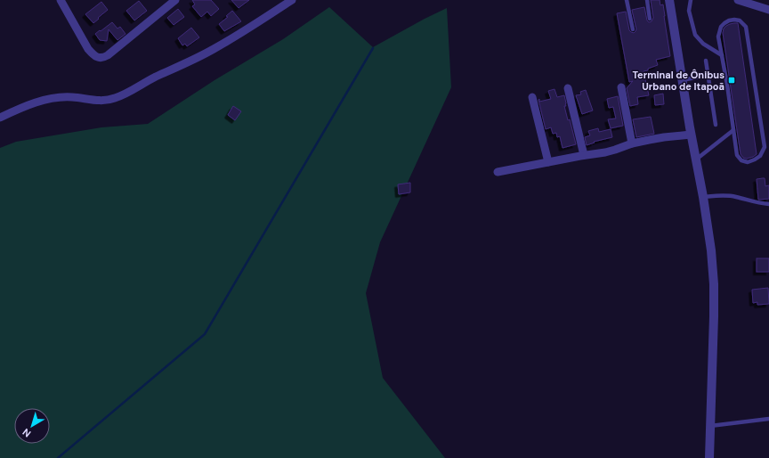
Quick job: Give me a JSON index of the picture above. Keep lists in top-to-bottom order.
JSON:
{
  "places": {
    "transit": ["Terminal de Ônibus Urbano de Itapoã"]
  },
  "north": "bottom left"
}
